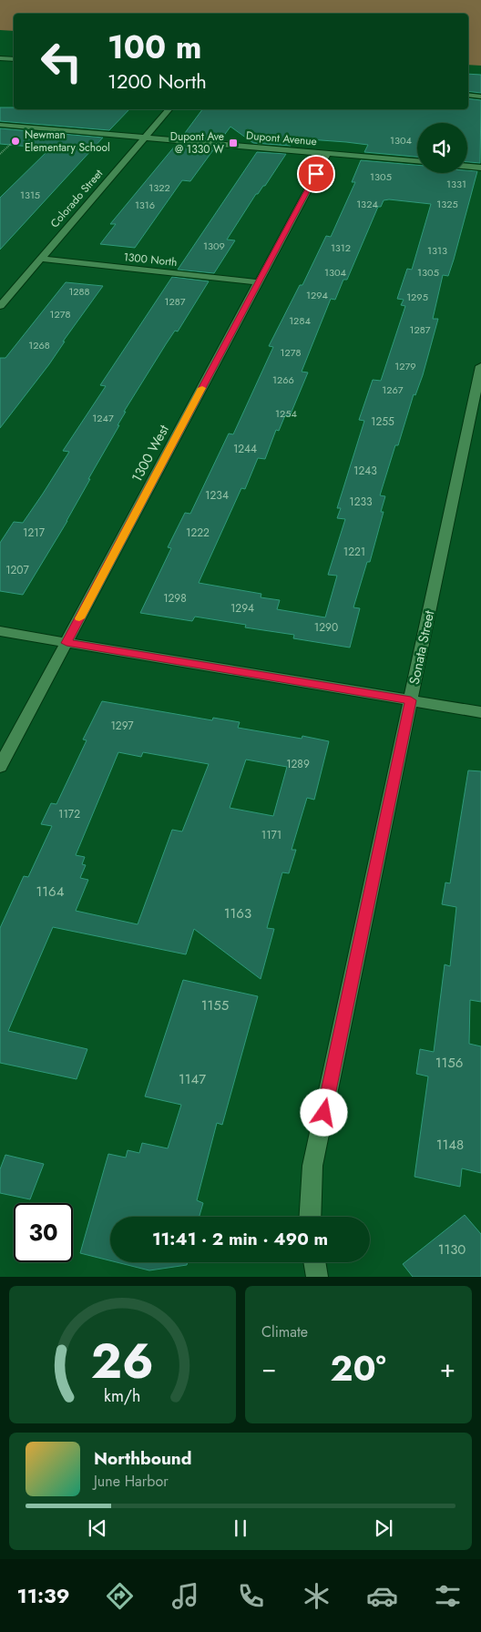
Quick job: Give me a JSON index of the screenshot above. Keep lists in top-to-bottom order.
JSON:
{
  "streets": {
    "street": [
      "Dupont Avenue",
      "Colorado Street",
      "1300 North",
      "1300 West",
      "Sonata Street"
    ]
  },
  "crossings": [
    ["Dupont Avenue", "Colorado Street"],
    ["Dupont Avenue", "1300 West"],
    ["Colorado Street", "1300 North"],
    ["1300 North", "1300 West"]
  ],
  "places": {
    "other": ["Newman Elementary School"],
    "transit": ["Dupont Ave @ 1330 W"]
  },
  "house_numbers": [
    "1304",
    "1305",
    "1331",
    "1322",
    "1315",
    "1324",
    "1325",
    "1316",
    "1309",
    "1312",
    "1313",
    "1304",
    "1305",
    "1288",
    "1294",
    "1295",
    "1287",
    "1278",
    "1284",
    "1287",
    "1268",
    "1278",
    "1279",
    "1266",
    "1267",
    "1254",
    "1247",
    "1255",
    "1244",
    "1243",
    "1234",
    "1233",
    "1217",
    "1222",
    "1221",
    "1207",
    "1298",
    "1294",
    "1290",
    "1297",
    "1289",
    "1172",
    "1171",
    "1164",
    "1163",
    "1155",
    "1156",
    "1147",
    "1148",
    "1130"
  ],
  "page": {
    "turn": ["100 m", "1200 North"],
    "limit": "30",
    "trip": "11:41 · 2 min · 490 m",
    "tile": "Climate",
    "heat": ["−", "20°", "+"],
    "song": ["Northbound", "June Harbor"],
    "tabs": "11:39",
    "gauge": ["26", "km/h"]
  }
}
